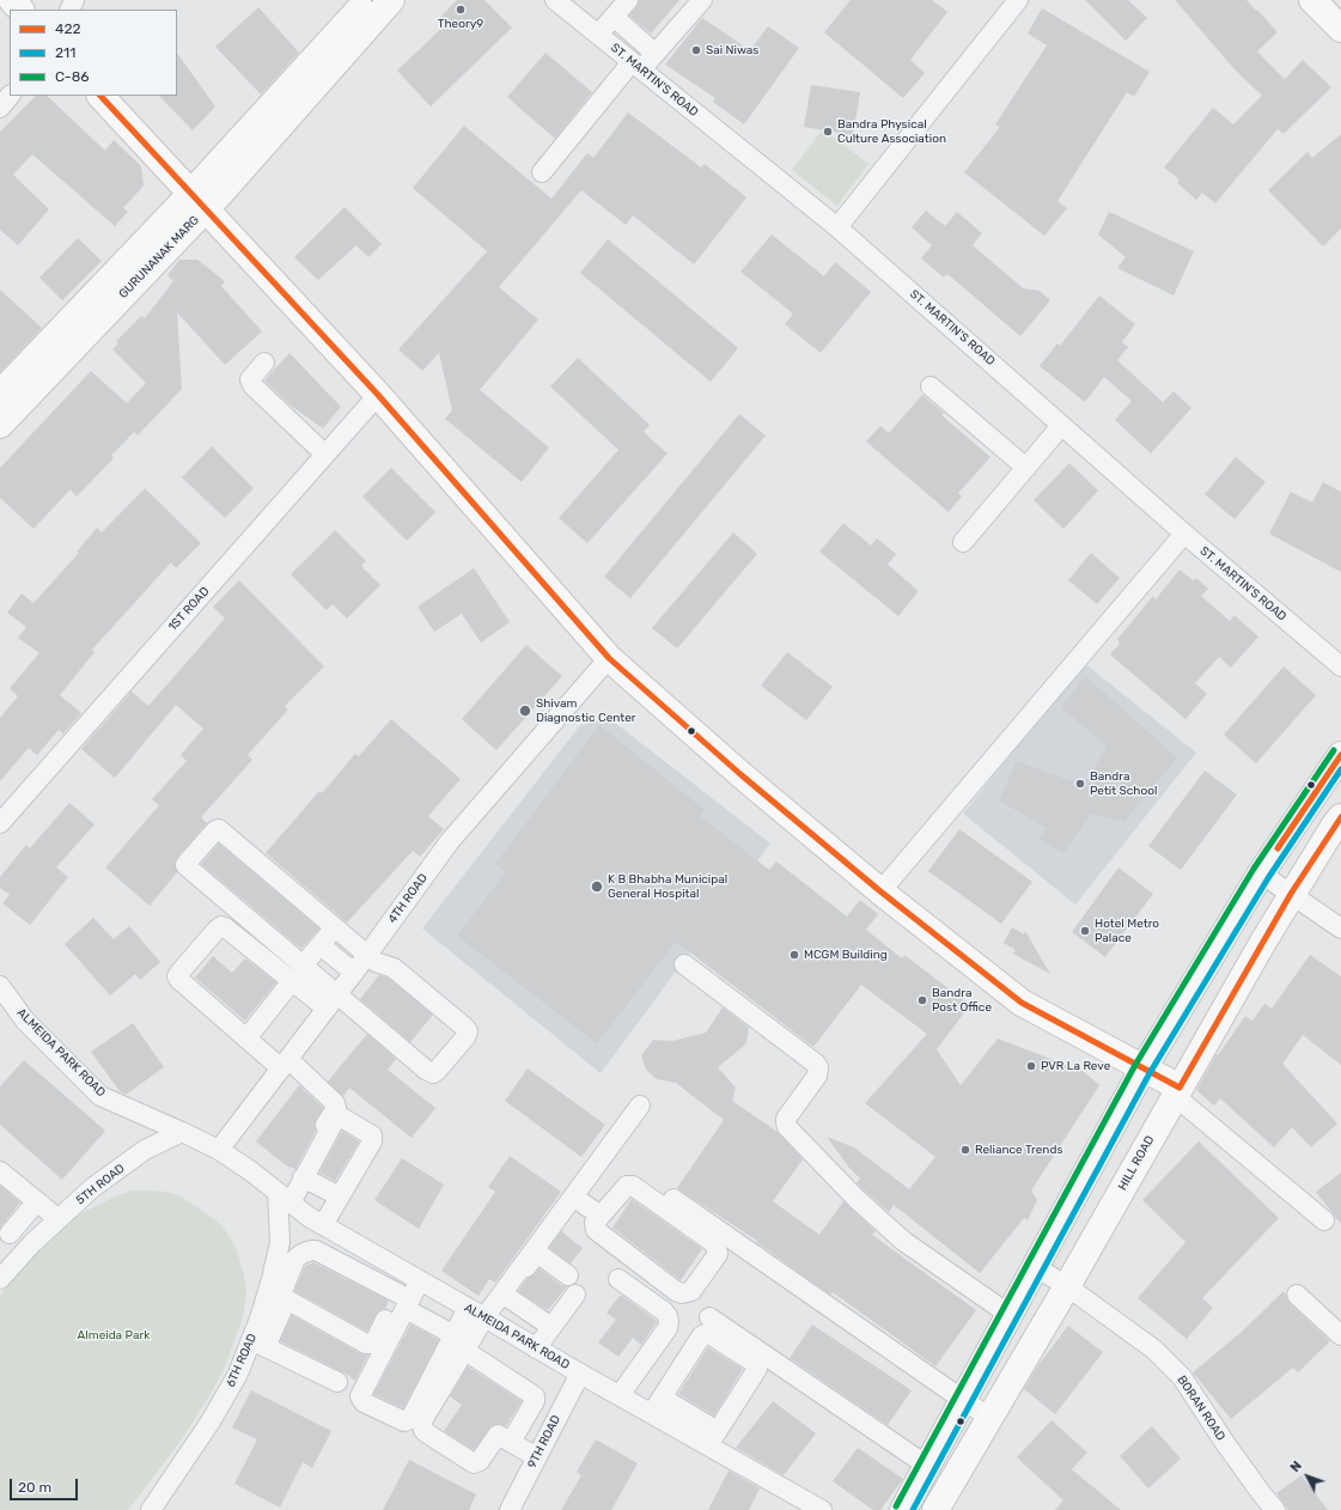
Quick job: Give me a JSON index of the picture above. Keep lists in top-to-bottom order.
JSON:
{
  "streets": {
    "main road": ["GURUNANAK MARG", "HILL ROAD"],
    "street": [
      "ST. MARTIN'S ROAD",
      "1ST ROAD",
      "4TH ROAD",
      "ALMEIDA PARK ROAD",
      "5TH ROAD",
      "6TH ROAD",
      "BORAN ROAD",
      "9TH ROAD"
    ]
  },
  "crossings": [
    ["4TH ROAD", "ALMEIDA PARK ROAD"],
    ["ALMEIDA PARK ROAD", "5TH ROAD"],
    ["ALMEIDA PARK ROAD", "6TH ROAD"],
    ["ALMEIDA PARK ROAD", "9TH ROAD"],
    ["HILL ROAD", "BORAN ROAD"]
  ],
  "parks": ["Almeida Park"],
  "places": [
    "Theory9",
    "Sai Niwas",
    "Bandra Physical Culture Association",
    "Shivam Diagnostic Center",
    "Bandra Petit School",
    "K B Bhabha Municipal General Hospital",
    "Hotel Metro Palace",
    "MCGM Building",
    "Bandra Post Office",
    "PVR La Reve",
    "Reliance Trends"
  ],
  "lines": ["transit line 422", "transit line C-86", "transit line 211"],
  "legend": ["422", "211", "C-86"],
  "scale_bar": "20 m",
  "north": "top left"
}
